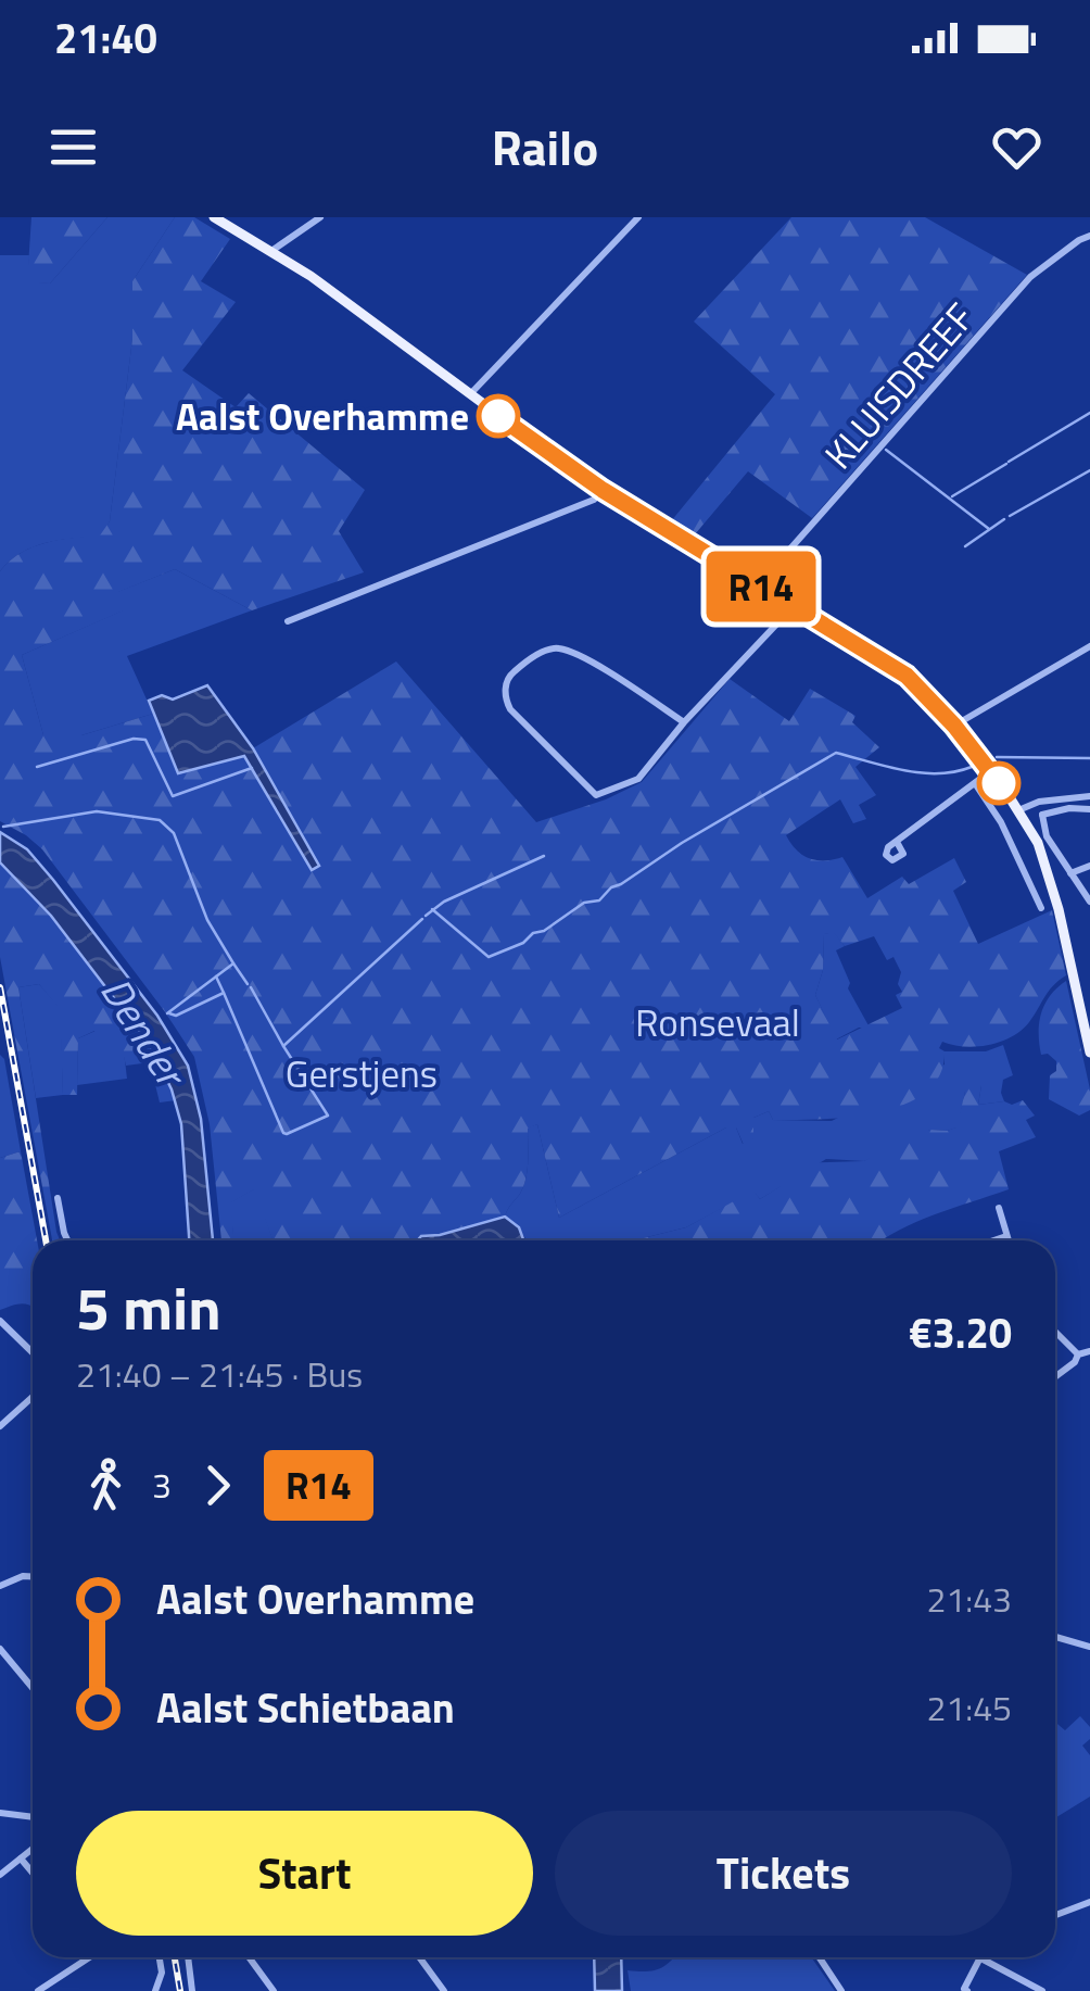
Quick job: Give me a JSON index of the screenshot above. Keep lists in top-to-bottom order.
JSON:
{
  "streets": {
    "street": ["KLUISDREEF"]
  },
  "water": ["Dender"],
  "parks": ["Ronsevaal", "Gerstjens"],
  "places": ["Aalst Overhamme"],
  "lines": ["bus line R14"],
  "page": {
    "status": "21:40",
    "header": "Railo",
    "on_map": "R14",
    "heading": ["5 min", "21:40 – 21:45 · Bus", "€3.20"],
    "legs": ["3", "R14"],
    "list": [
      {
        "name": "Aalst Overhamme",
        "value": "21:43"
      },
      {
        "name": "Aalst Schietbaan",
        "value": "21:45"
      }
    ],
    "buttons": ["Start", "Tickets"]
  }
}
